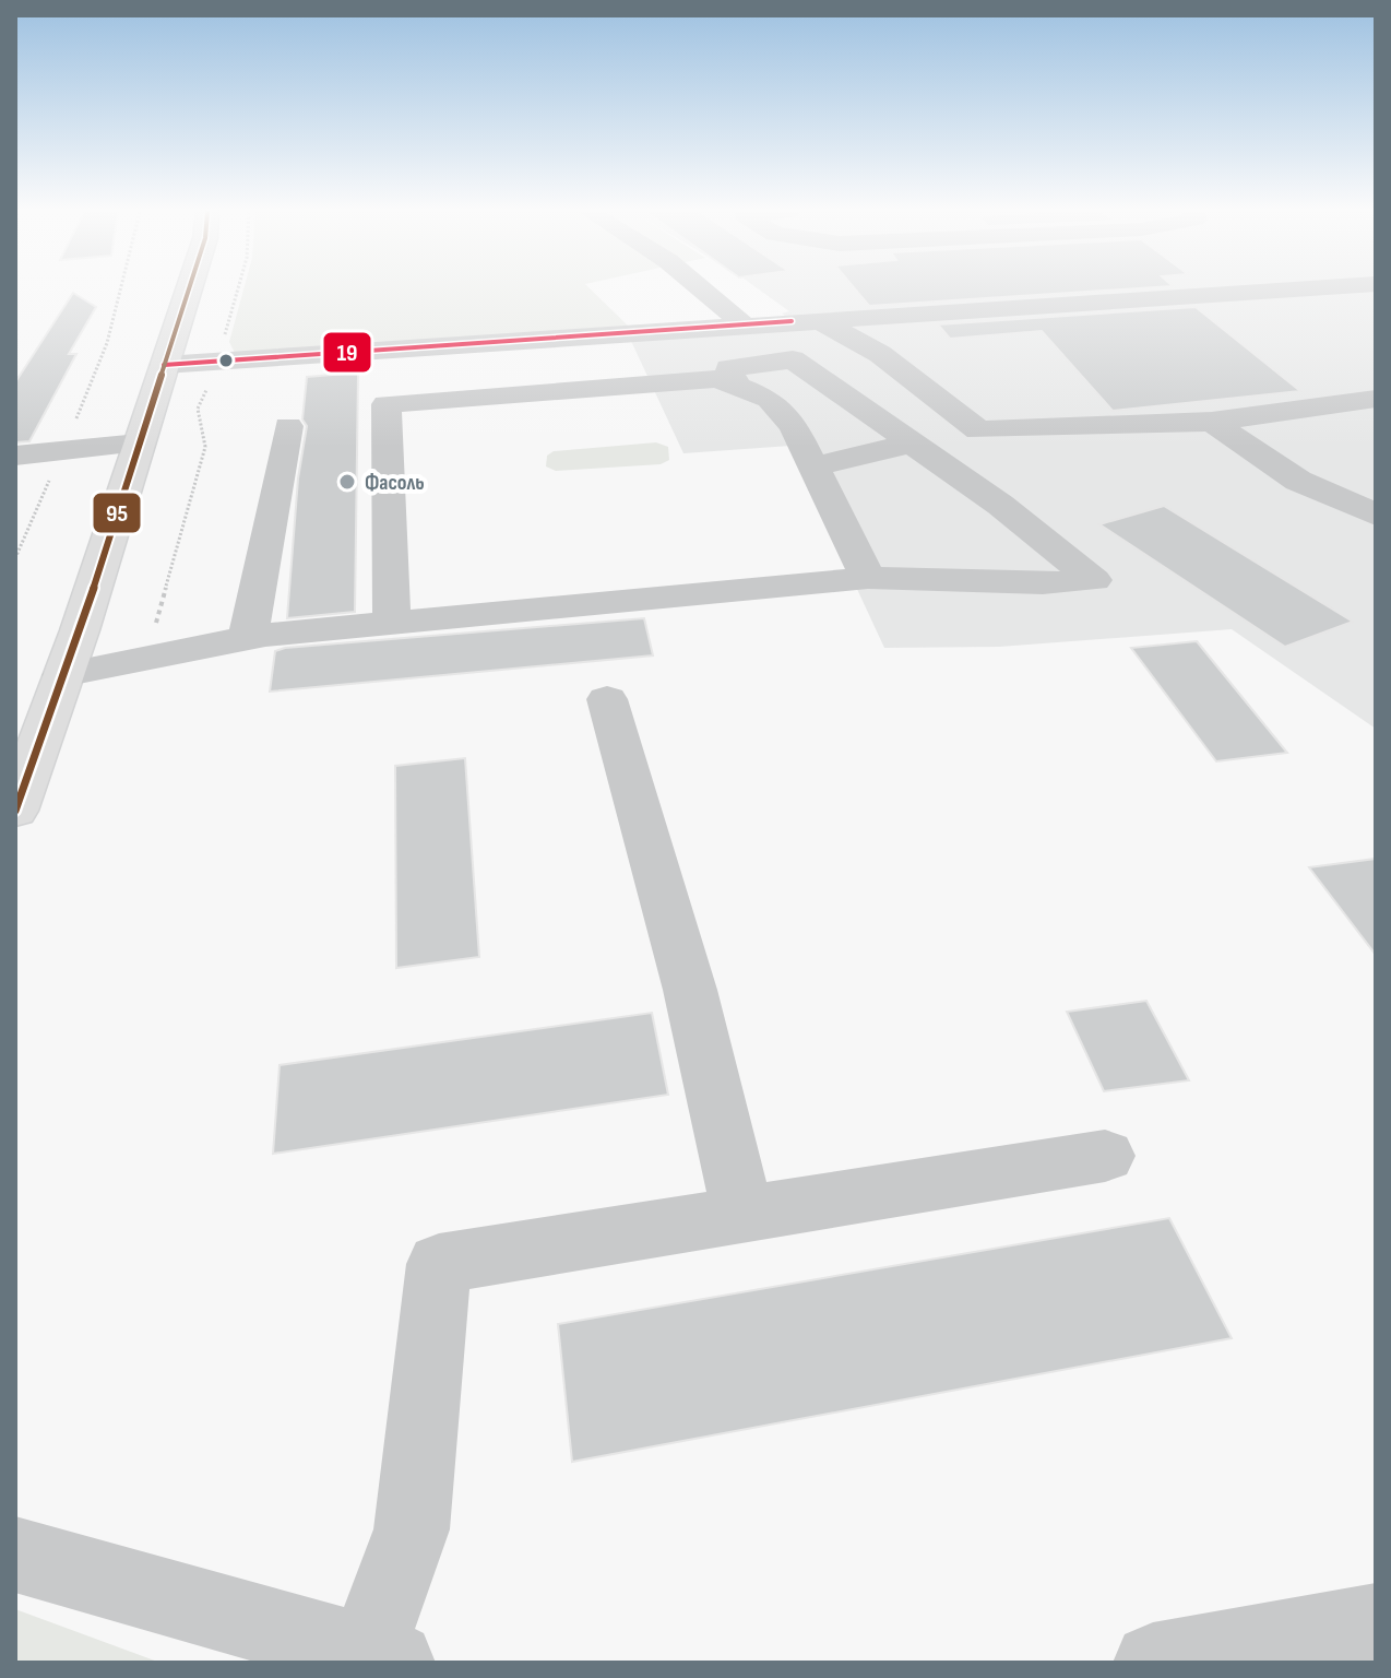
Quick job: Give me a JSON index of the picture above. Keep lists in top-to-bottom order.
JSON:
{
  "places": ["Фасоль"],
  "lines": ["transit line 95", "transit line 19"]
}
